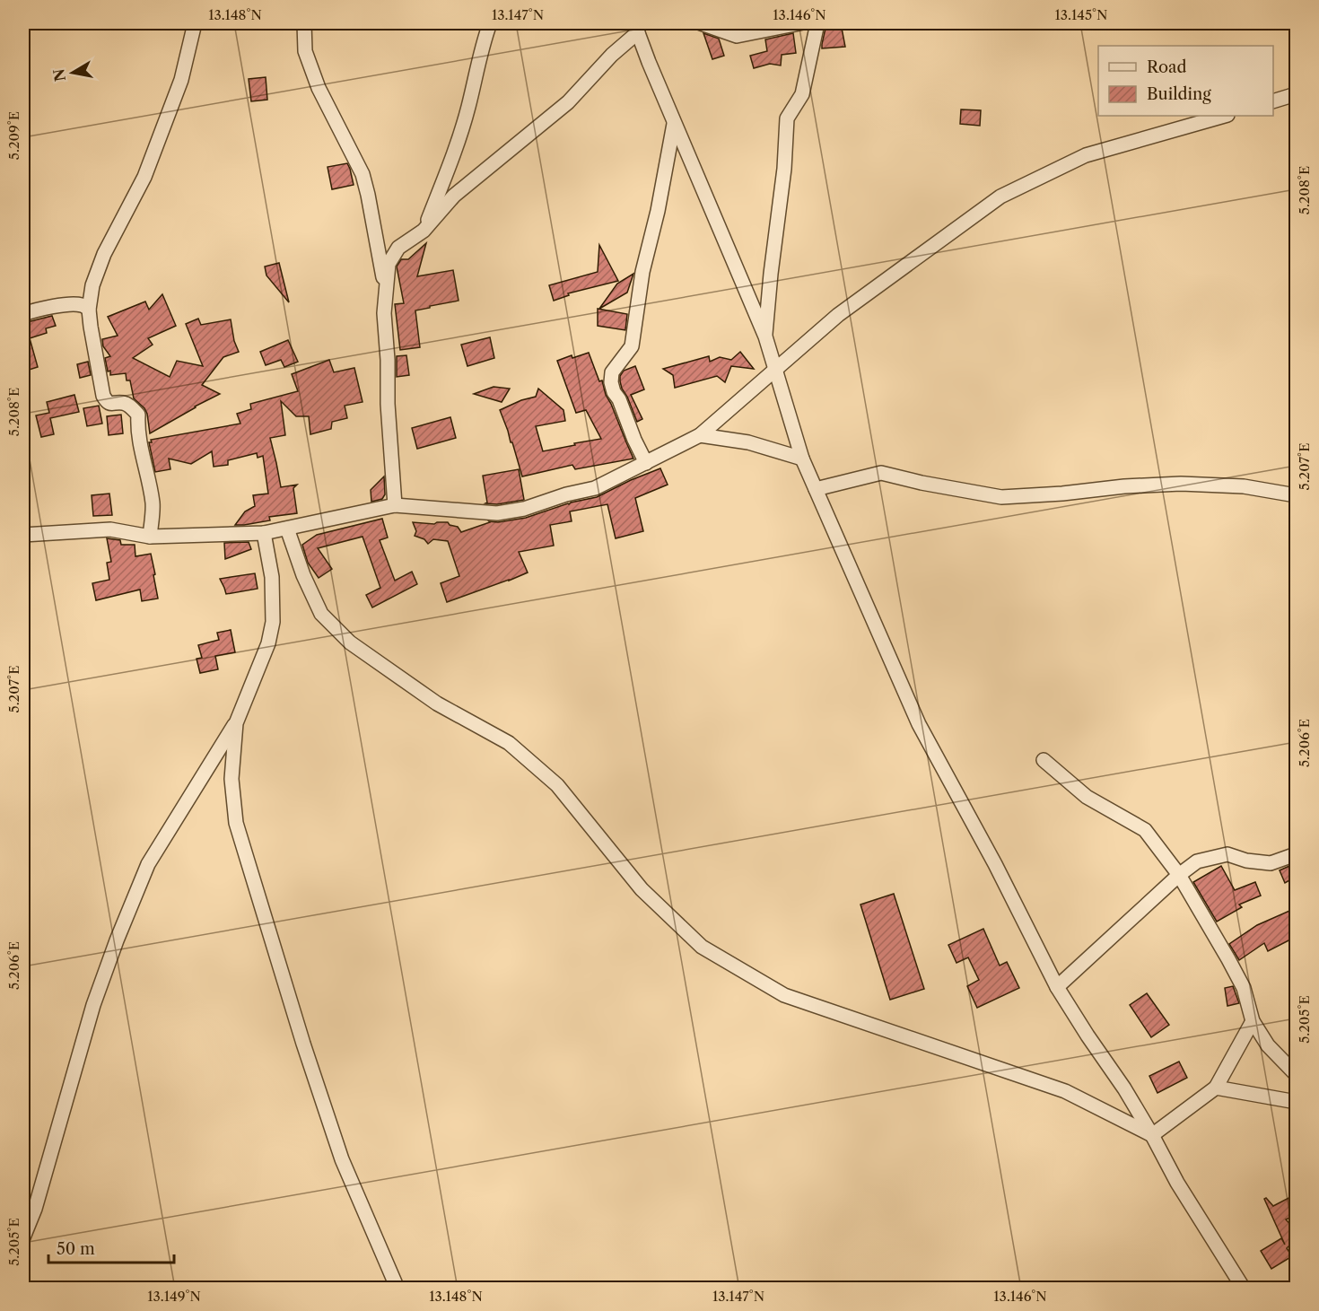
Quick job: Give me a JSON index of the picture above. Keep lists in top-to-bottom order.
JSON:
{
  "legend": ["Road", "Building"],
  "scale_bar": "50 m",
  "north": "left",
  "coordinates": [
    "13.148°N",
    "13.147°N",
    "13.146°N",
    "13.145°N",
    "5.209°E",
    "5.208°E",
    "5.207°E",
    "5.206°E",
    "5.205°E",
    "13.149°N"
  ]
}
